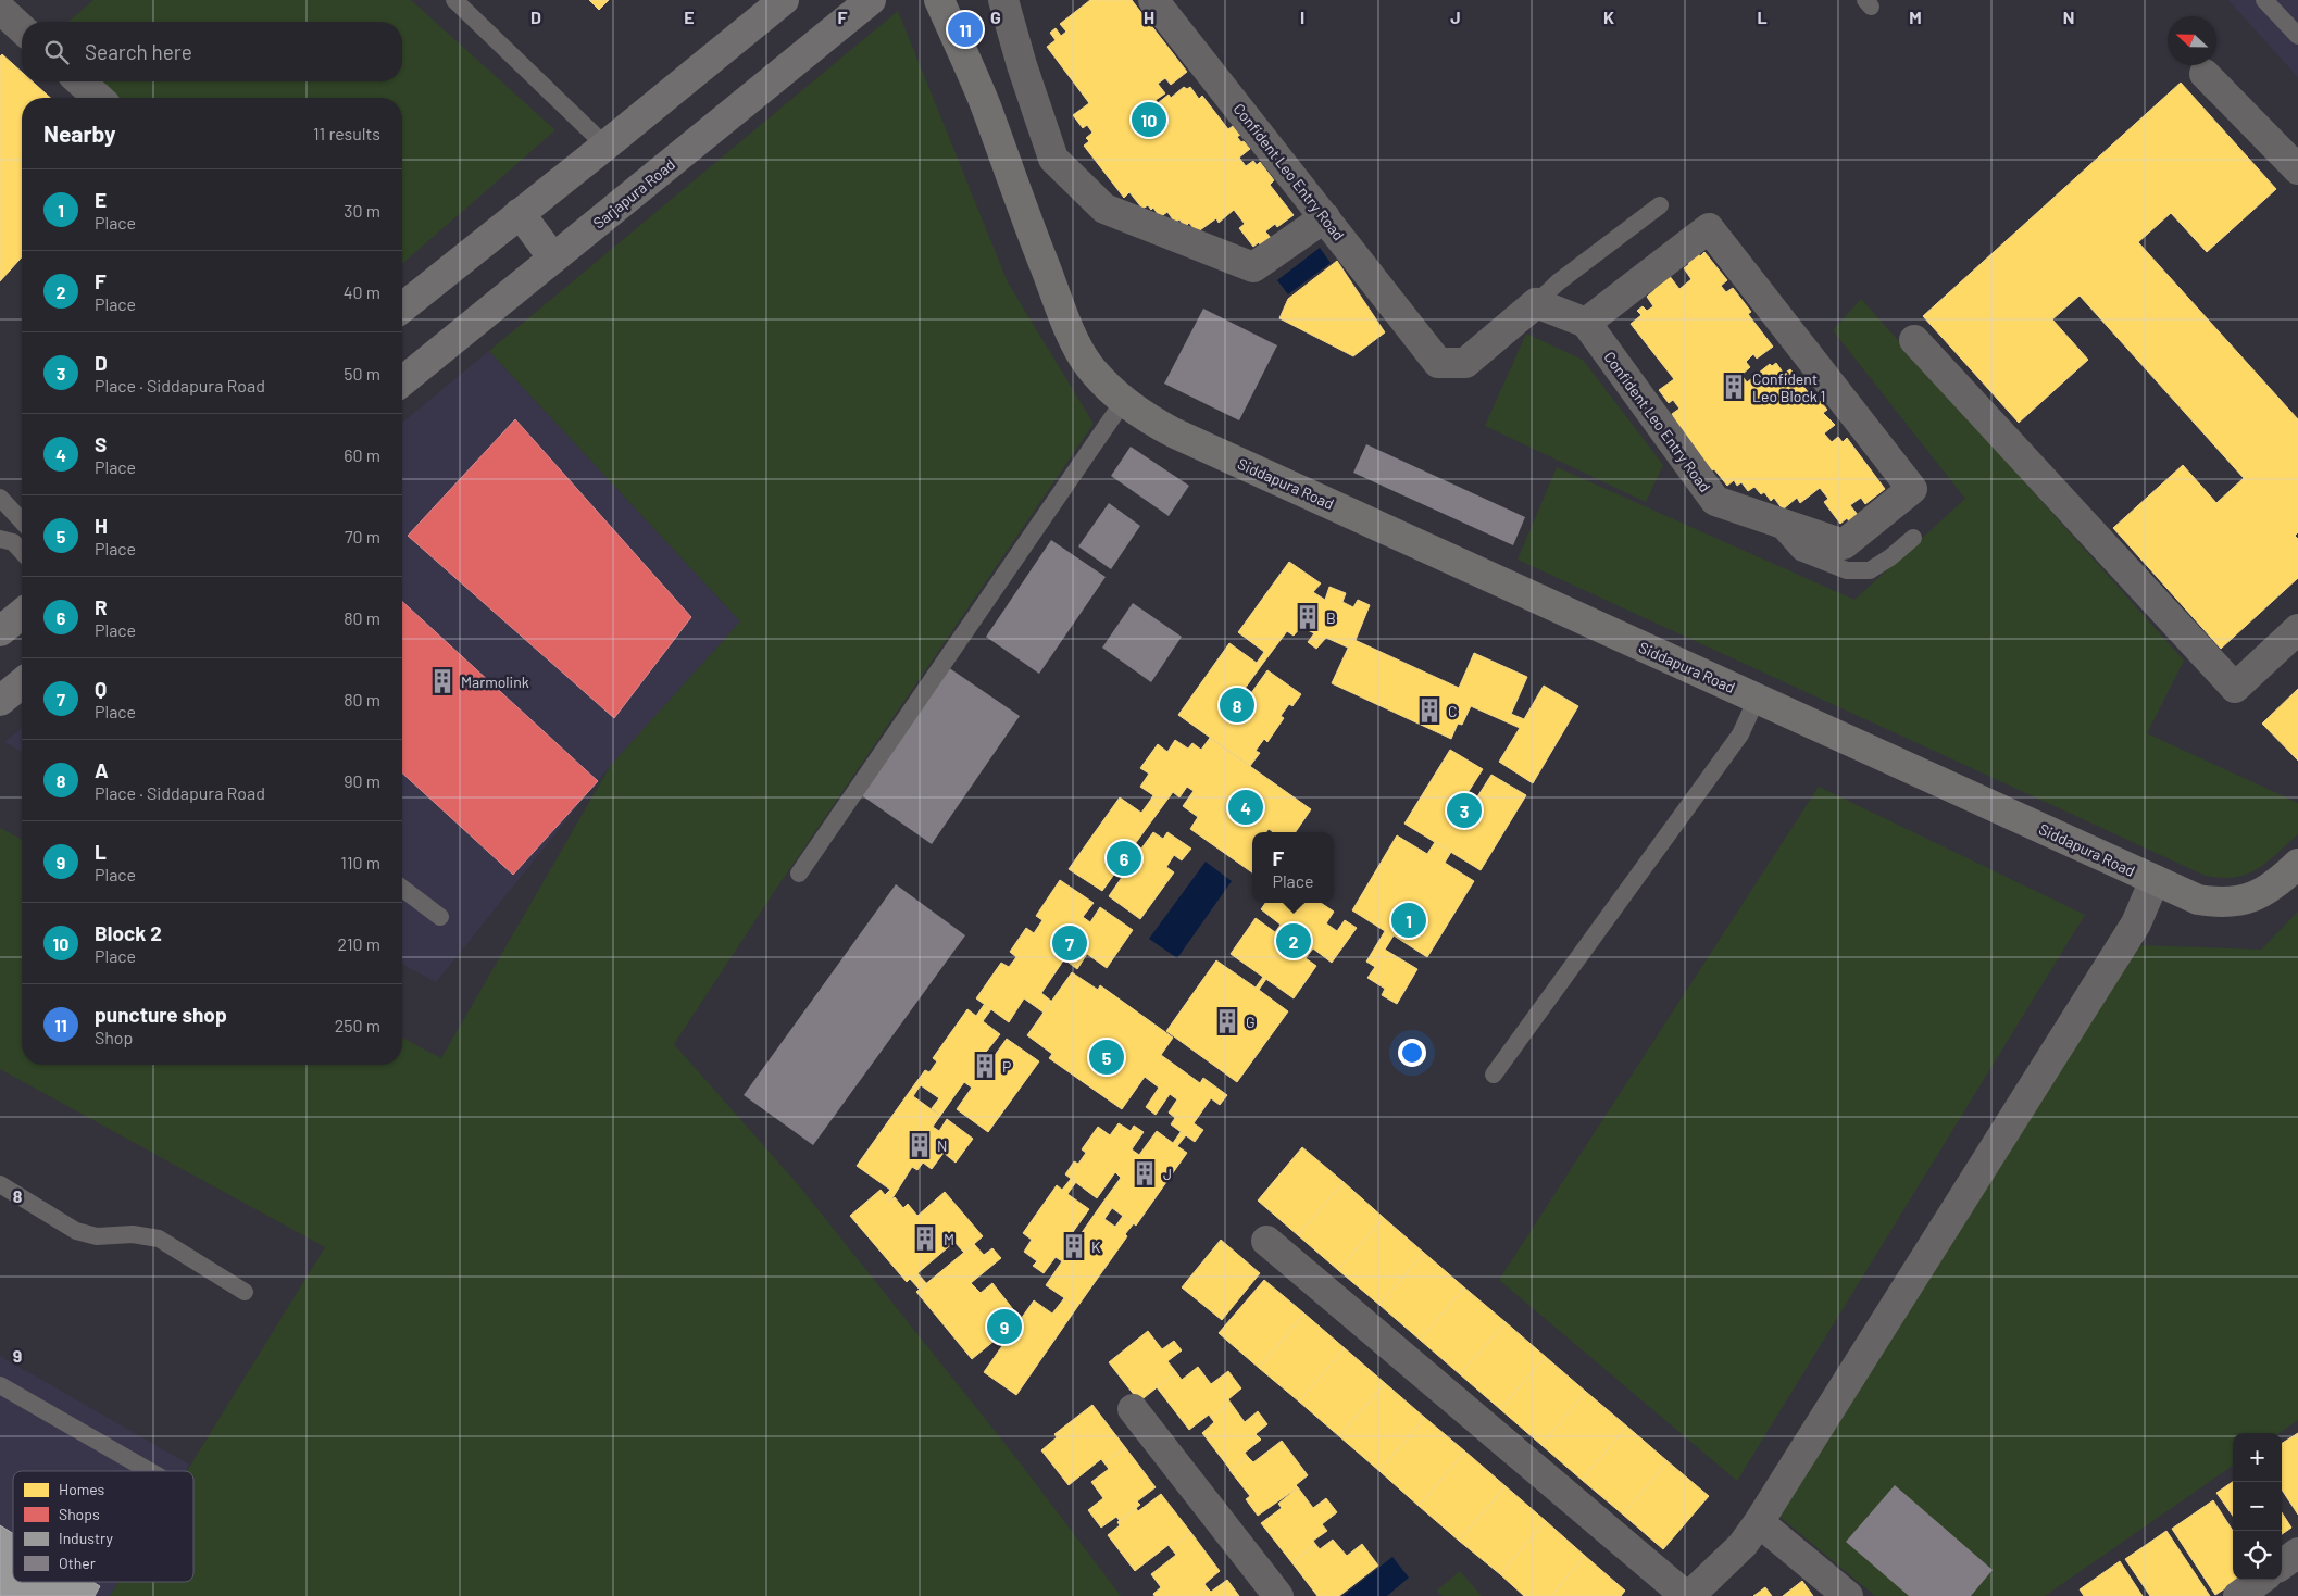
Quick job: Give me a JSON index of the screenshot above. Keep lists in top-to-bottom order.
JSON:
{
  "streets": {
    "main road": ["Sarjapura Road"],
    "street": ["Confident Leo Entry Road", "Siddapura Road"]
  },
  "places": {
    "building": [
      "Confident Leo Block 1",
      "B",
      "Marmolink",
      "C",
      "G",
      "P",
      "N",
      "J",
      "M",
      "K"
    ]
  },
  "legend": [
    "Homes",
    "Shops",
    "Industry",
    "Other"
  ],
  "north": "left",
  "page": {
    "pins": [
      "11",
      "10",
      "8",
      "4",
      "3",
      "6",
      "1",
      "2",
      "7",
      "5",
      "9"
    ],
    "search": "Search here",
    "heading": ["Nearby", "11 results"],
    "list": [
      {
        "mark": "1",
        "name": "E",
        "note": "Place",
        "value": "30 m"
      },
      {
        "mark": "2",
        "name": "F",
        "note": "Place",
        "value": "40 m"
      },
      {
        "mark": "3",
        "name": "D",
        "note": "Place · Siddapura Road",
        "value": "50 m"
      },
      {
        "mark": "4",
        "name": "S",
        "note": "Place",
        "value": "60 m"
      },
      {
        "mark": "5",
        "name": "H",
        "note": "Place",
        "value": "70 m"
      },
      {
        "mark": "6",
        "name": "R",
        "note": "Place",
        "value": "80 m"
      },
      {
        "mark": "7",
        "name": "Q",
        "note": "Place",
        "value": "80 m"
      },
      {
        "mark": "8",
        "name": "A",
        "note": "Place · Siddapura Road",
        "value": "90 m"
      },
      {
        "mark": "9",
        "name": "L",
        "note": "Place",
        "value": "110 m"
      },
      {
        "mark": "10",
        "name": "Block 2",
        "note": "Place",
        "value": "210 m"
      },
      {
        "mark": "11",
        "name": "puncture shop",
        "note": "Shop",
        "value": "250 m"
      }
    ],
    "popup": ["F", "Place"],
    "map_buttons": ["+", "−"]
  },
  "grid": {
    "columns": [
      "D",
      "E",
      "F",
      "G",
      "H",
      "I",
      "J",
      "K",
      "L",
      "M",
      "N"
    ],
    "rows": ["8", "9"]
  }
}
